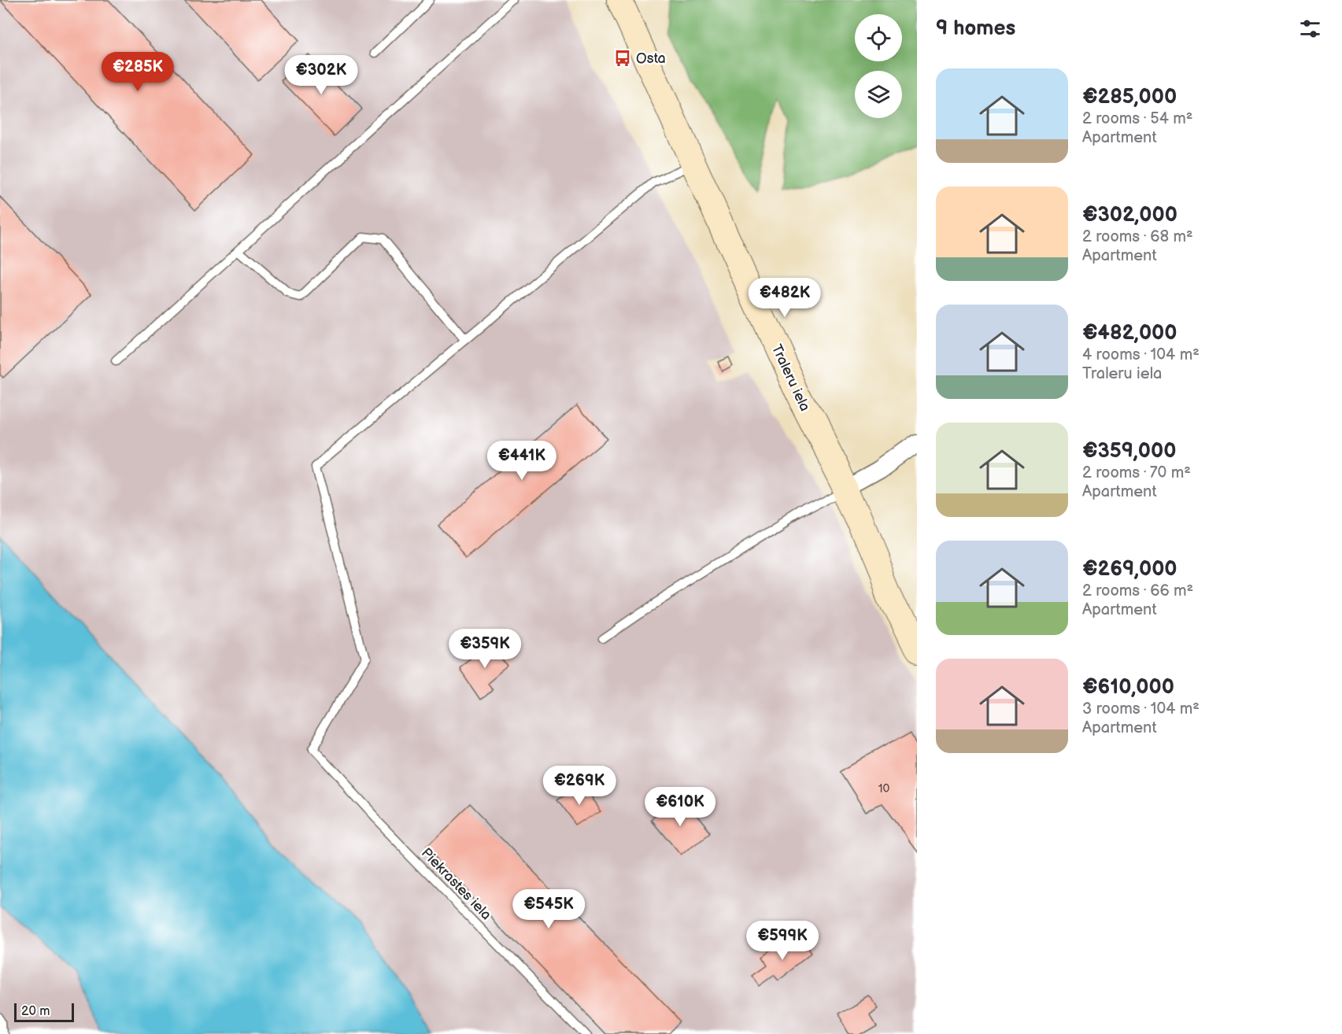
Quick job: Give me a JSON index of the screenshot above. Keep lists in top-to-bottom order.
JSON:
{
  "streets": {
    "main road": ["Traleru iela"],
    "lane": ["Piekrastes iela"]
  },
  "places": {
    "bus stop": ["Osta"]
  },
  "house_numbers": ["10"],
  "scale_bar": "20 m",
  "page": {
    "heading": "9 homes",
    "price": [
      "€285K",
      "€302K",
      "€482K",
      "€441K",
      "€359K",
      "€269K",
      "€610K",
      "€545K",
      "€599K"
    ],
    "list": [
      {
        "name": "€285,000",
        "note": "2 rooms · 54 m² · Apartment"
      },
      {
        "name": "€302,000",
        "note": "2 rooms · 68 m² · Apartment"
      },
      {
        "name": "€482,000",
        "note": "4 rooms · 104 m² · Traleru iela"
      },
      {
        "name": "€359,000",
        "note": "2 rooms · 70 m² · Apartment"
      },
      {
        "name": "€269,000",
        "note": "2 rooms · 66 m² · Apartment"
      },
      {
        "name": "€610,000",
        "note": "3 rooms · 104 m² · Apartment"
      }
    ],
    "scale": "20 m"
  }
}
